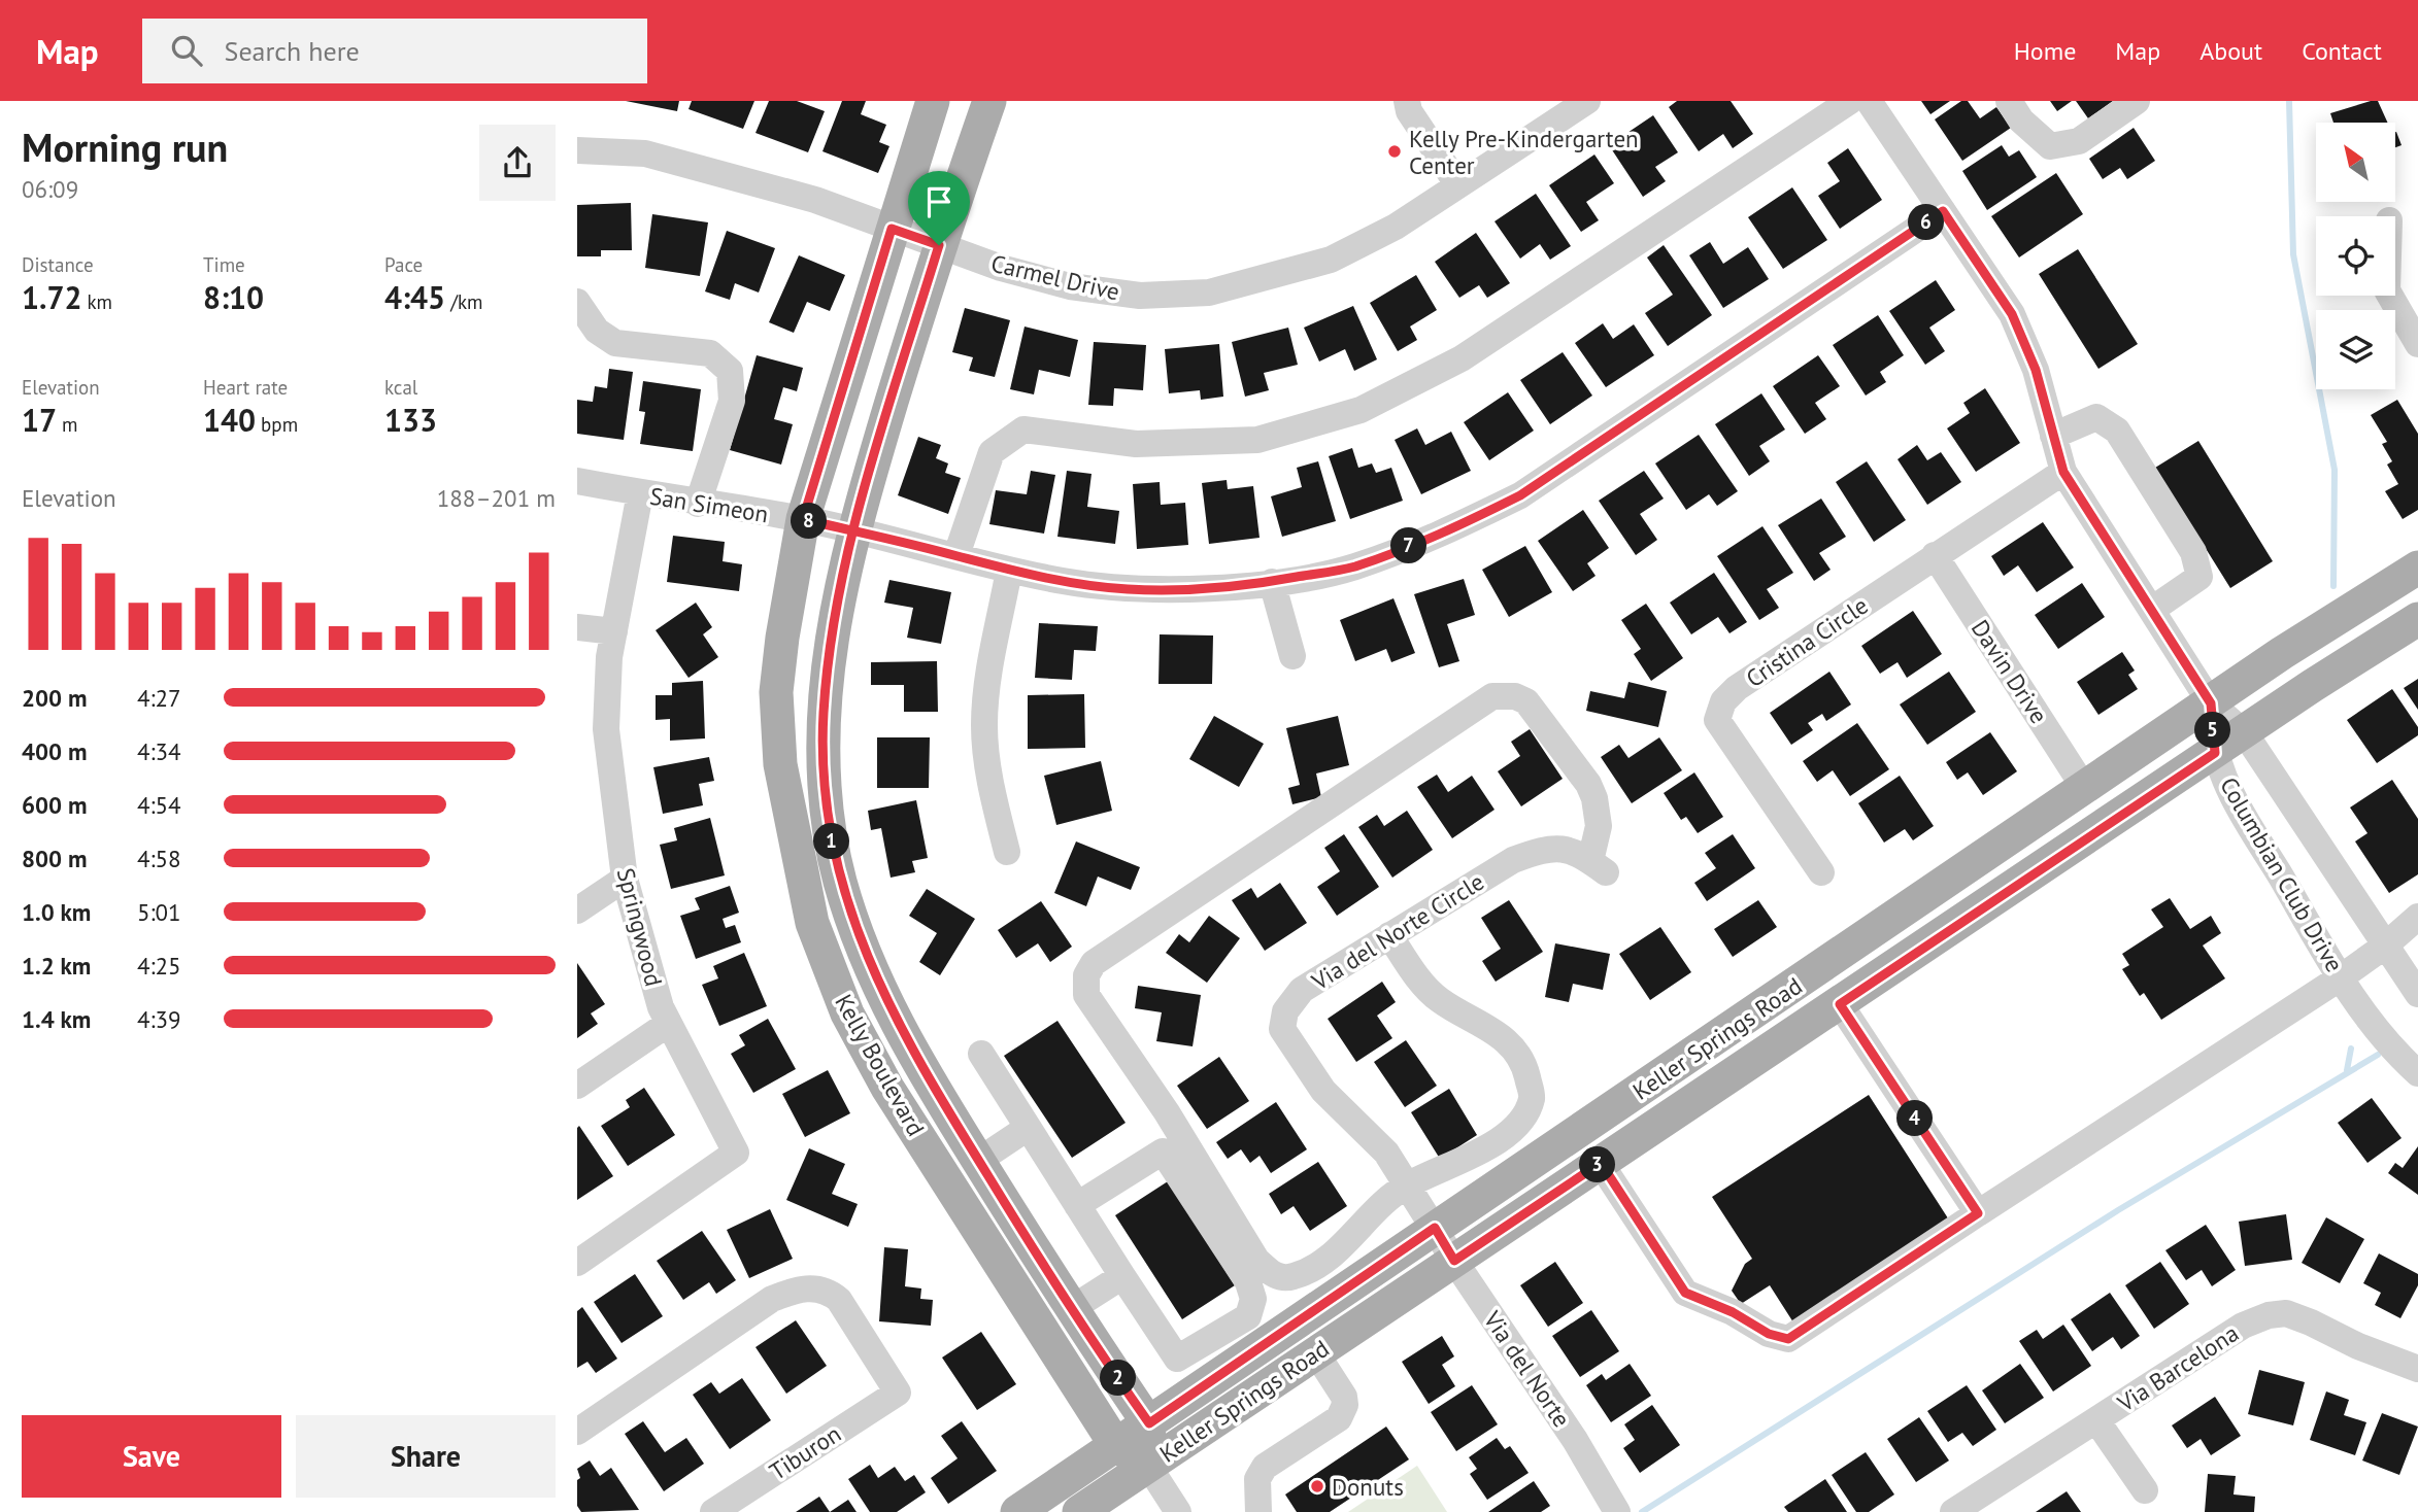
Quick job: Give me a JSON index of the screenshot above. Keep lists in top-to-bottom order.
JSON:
{
  "streets": {
    "main road": ["Keller Springs Road", "Kelly Boulevard"],
    "street": [
      "Carmel Drive",
      "San Simeon",
      "Cristina Circle",
      "Davin Drive",
      "Columbian Club Drive",
      "Springwood",
      "Via del Norte Circle",
      "Via Barcelona",
      "Via del Norte",
      "Tiburon"
    ]
  },
  "crossings": [
    ["Carmel Drive", "Kelly Boulevard"],
    ["San Simeon", "Springwood"],
    ["San Simeon", "Kelly Boulevard"],
    ["Cristina Circle", "Davin Drive"],
    ["Davin Drive", "Keller Springs Road"],
    ["Columbian Club Drive", "Keller Springs Road"],
    ["Via del Norte Circle", "Keller Springs Road"],
    ["Via del Norte Circle", "Via del Norte"],
    ["Keller Springs Road", "Kelly Boulevard"],
    ["Keller Springs Road", "Via del Norte"]
  ],
  "places": ["Kelly Pre-Kindergarten Center", "Donuts"],
  "north": "top left",
  "page": {
    "header": "Map",
    "search": "Search here",
    "nav": [
      "Home",
      "Map",
      "About",
      "Contact"
    ],
    "heading": ["Morning run", "06:09"],
    "pins": [
      "6",
      "8",
      "7",
      "5",
      "1",
      "4",
      "3",
      "2"
    ],
    "stats": [
      ["Distance", "1.72 km"],
      ["Time", "8:10"],
      ["Pace", "4:45 /km"],
      ["Elevation", "17 m"],
      ["Heart rate", "140 bpm"],
      ["kcal", "133"]
    ],
    "chart": ["Elevation", "188–201 m"],
    "list": [
      {
        "name": "200 m",
        "note": "4:27"
      },
      {
        "name": "400 m",
        "note": "4:34"
      },
      {
        "name": "600 m",
        "note": "4:54"
      },
      {
        "name": "800 m",
        "note": "4:58"
      },
      {
        "name": "1.0 km",
        "note": "5:01"
      },
      {
        "name": "1.2 km",
        "note": "4:25"
      },
      {
        "name": "1.4 km",
        "note": "4:39"
      }
    ],
    "buttons": ["Save", "Share"]
  }
}
